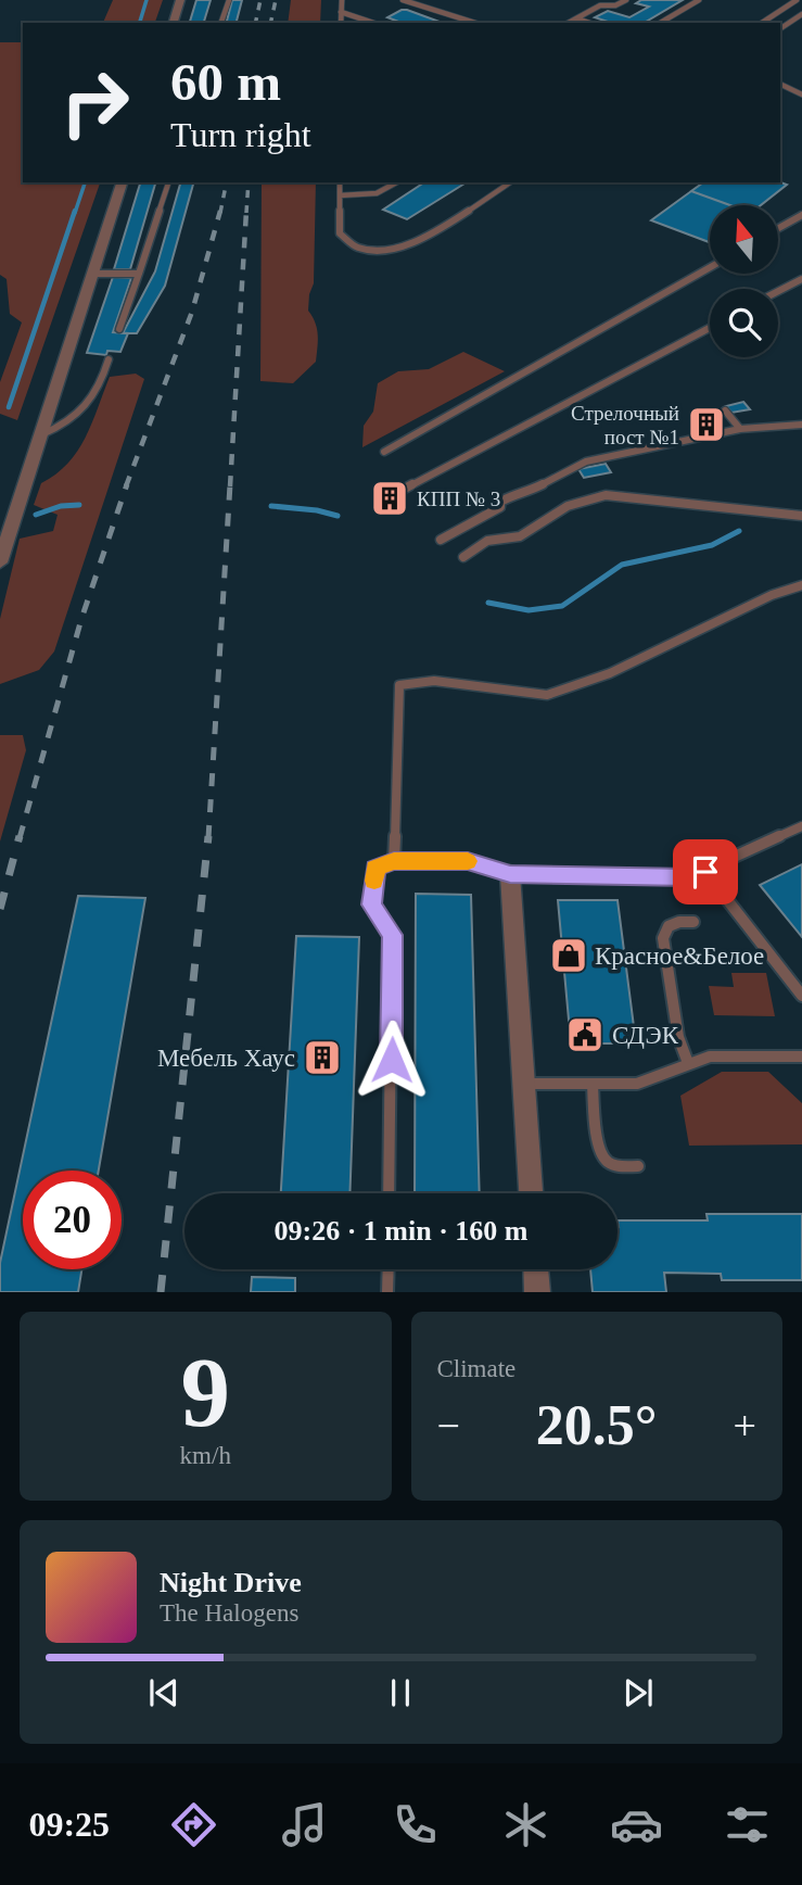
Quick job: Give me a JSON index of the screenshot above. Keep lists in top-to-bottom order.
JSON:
{
  "places": {
    "building": ["Стрелочный пост №1", "КПП № 3", "Мебель Хаус"],
    "shop": ["Красное&Белое"],
    "public building": ["СДЭК"]
  },
  "north": "top",
  "page": {
    "turn": ["60 m", "Turn right"],
    "limit": "20",
    "trip": "09:26 · 1 min · 160 m",
    "tile": [
      ["9", "km/h"],
      "Climate"
    ],
    "heat": ["−", "20.5°", "+"],
    "song": ["Night Drive", "The Halogens"],
    "tabs": "09:25"
  }
}
